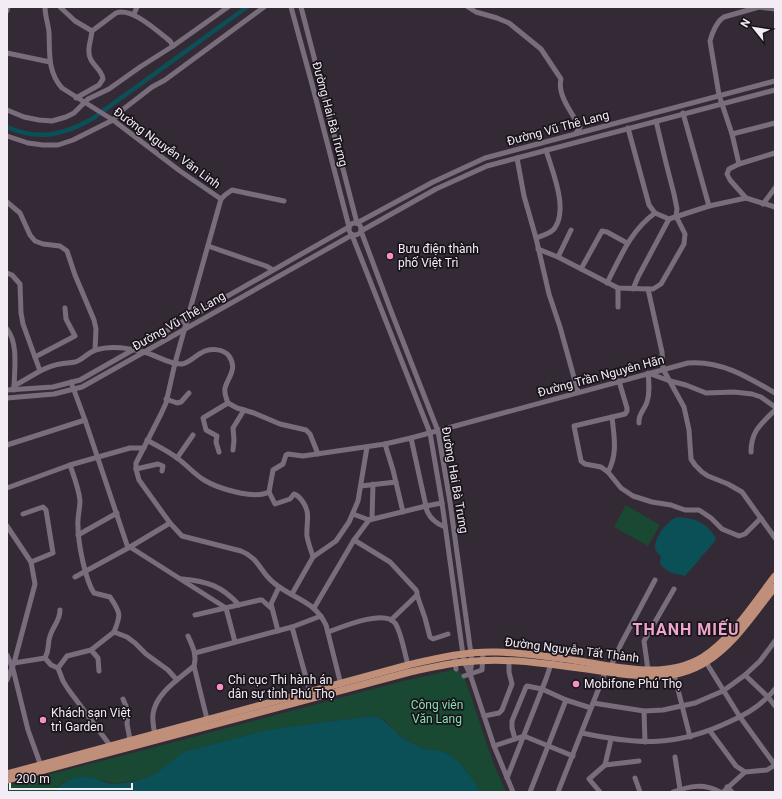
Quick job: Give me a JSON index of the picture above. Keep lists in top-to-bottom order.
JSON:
{
  "streets": {
    "main road": ["Đường Nguyễn Tất Thành"],
    "street": [
      "Đường Hai Bà Trưng",
      "Đường Vũ Thê Lang",
      "Đường Nguyễn Văn Linh",
      "Đường Trần Nguyên Hãn"
    ]
  },
  "crossings": [
    ["Đường Hai Bà Trưng", "Đường Vũ Thê Lang"],
    ["Đường Hai Bà Trưng", "Đường Trần Nguyên Hãn"],
    ["Đường Hai Bà Trưng", "Đường Nguyễn Tất Thành"],
    ["Đường Vũ Thê Lang", "Đường Nguyễn Văn Linh"]
  ],
  "districts": ["THANH MIẾU"],
  "parks": ["Công viên Văn Lang"],
  "places": [
    "Bưu điện thành phố Việt Trì",
    "Mobifone Phú Thọ",
    "Chi cục Thi hành án dân sự tỉnh Phú Thọ",
    "Khách sạn Việt trì Garden"
  ],
  "scale_bar": "200 m",
  "north": "top left"
}
